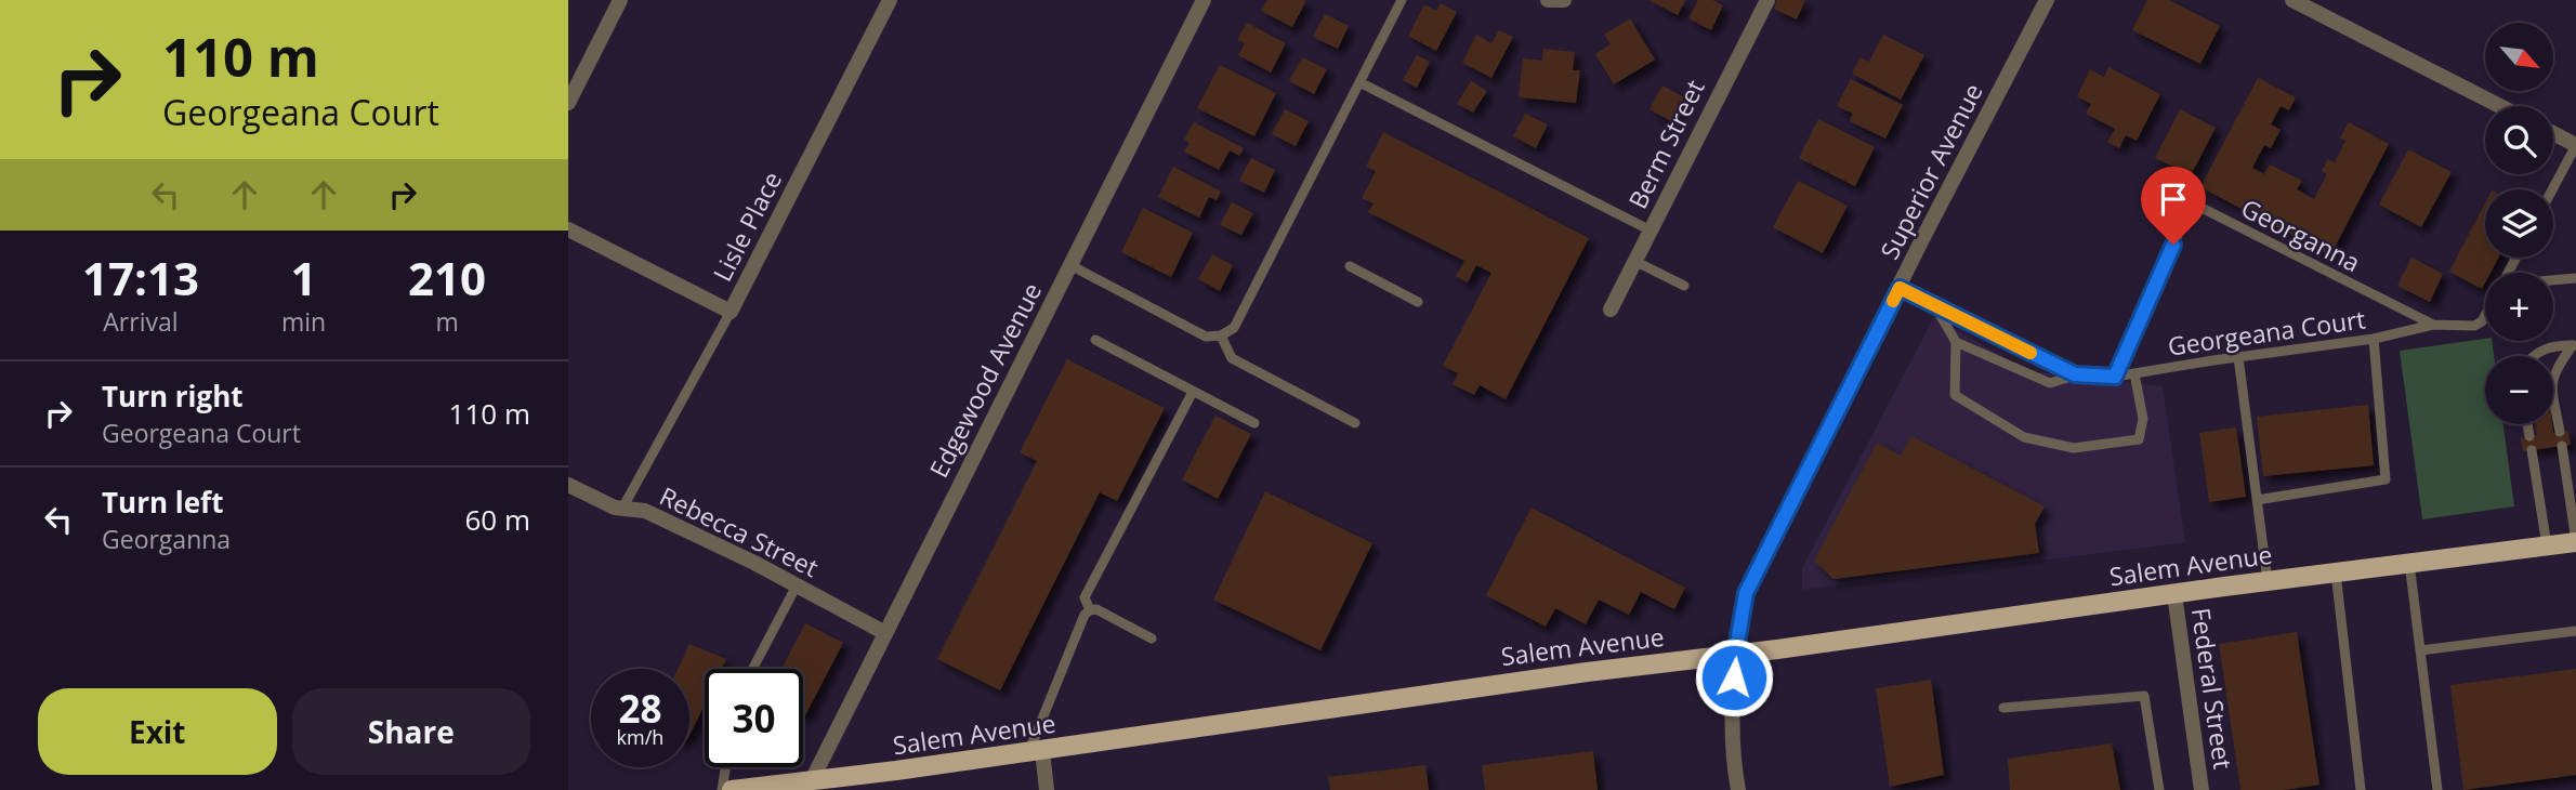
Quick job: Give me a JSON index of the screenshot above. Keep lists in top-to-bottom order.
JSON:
{
  "streets": {
    "main road": ["Salem Avenue"],
    "street": [
      "Berm Street",
      "Superior Avenue",
      "Lisle Place",
      "Edgewood Avenue",
      "Rebecca Street",
      "Federal Street"
    ],
    "lane": ["Georganna", "Georgeana Court"]
  },
  "crossings": [
    ["Superior Avenue", "Georgeana Court"],
    ["Superior Avenue", "Salem Avenue"],
    ["Georganna", "Georgeana Court"],
    ["Edgewood Avenue", "Rebecca Street"],
    ["Edgewood Avenue", "Salem Avenue"],
    ["Salem Avenue", "Federal Street"]
  ],
  "north": "bottom right",
  "page": {
    "turn": ["110 m", "Georgeana Court"],
    "map_buttons": ["+", "−"],
    "eta": [
      "17:13",
      "Arrival",
      "1",
      "min",
      "210",
      "m"
    ],
    "list": [
      {
        "name": "Turn right",
        "note": "Georgeana Court",
        "value": "110 m"
      },
      {
        "name": "Turn left",
        "note": "Georganna",
        "value": "60 m"
      }
    ],
    "speed": "28 km/h",
    "limit": "30",
    "buttons": ["Exit", "Share"]
  }
}
